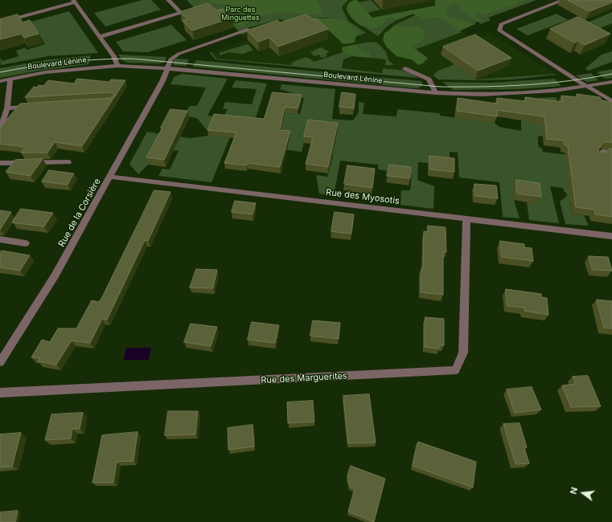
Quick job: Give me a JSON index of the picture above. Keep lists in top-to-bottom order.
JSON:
{
  "streets": {
    "street": [
      "Boulevard Lénine",
      "Rue des Myosotis",
      "Rue de la Corsière",
      "Rue des Marguerites"
    ]
  },
  "crossings": [
    ["Boulevard Lénine", "Rue de la Corsière"],
    ["Rue des Myosotis", "Rue de la Corsière"],
    ["Rue des Myosotis", "Rue des Marguerites"]
  ],
  "parks": ["Parc des Minguettes"],
  "north": "left"
}
